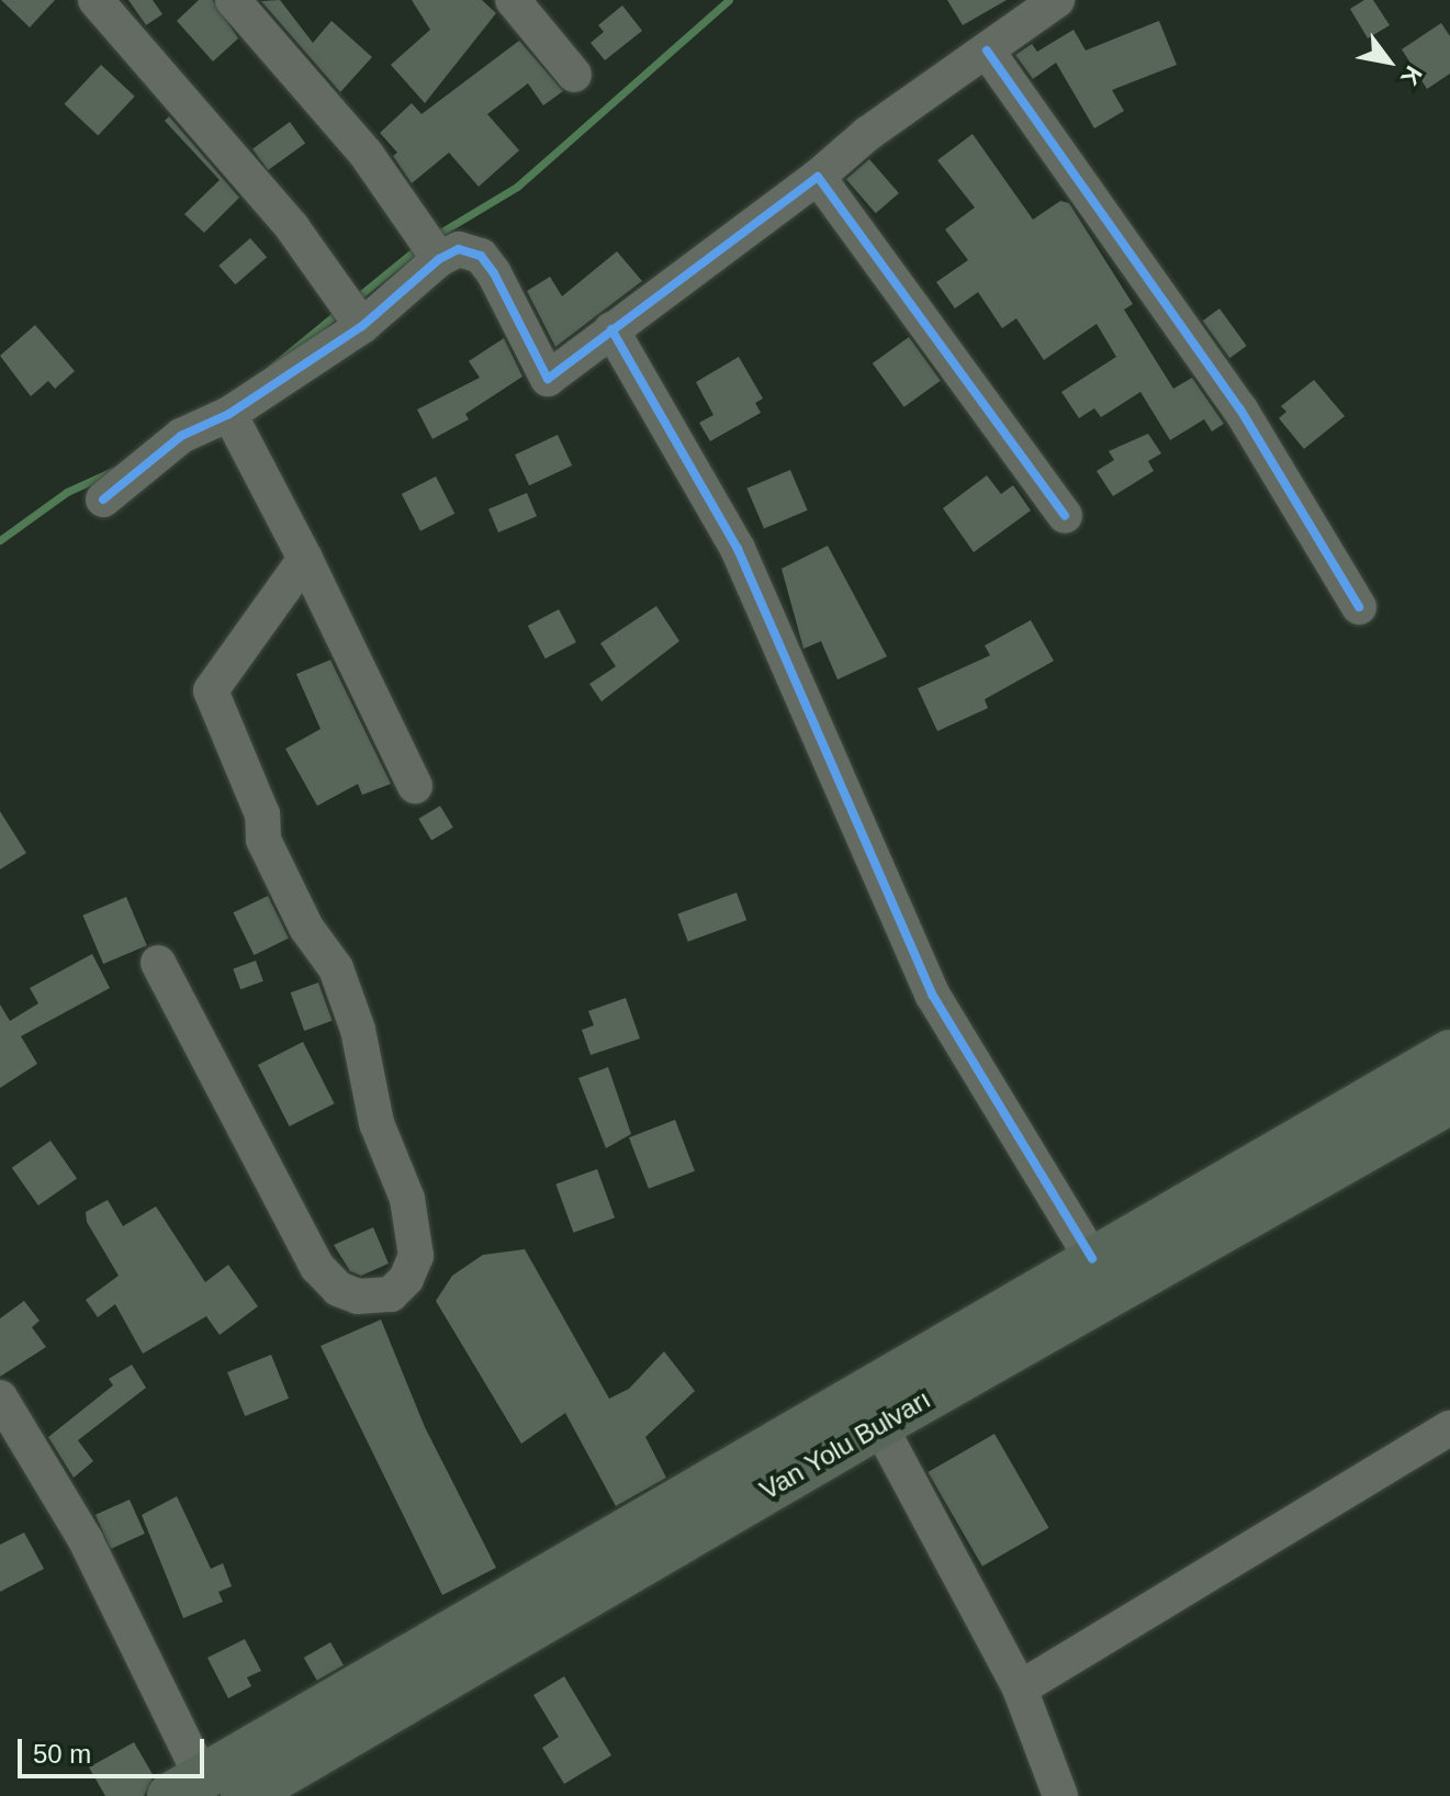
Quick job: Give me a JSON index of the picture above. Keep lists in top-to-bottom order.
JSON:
{
  "streets": {
    "main road": ["Van Yolu Bulvarı"]
  },
  "scale_bar": "50 m",
  "north": "bottom right"
}
